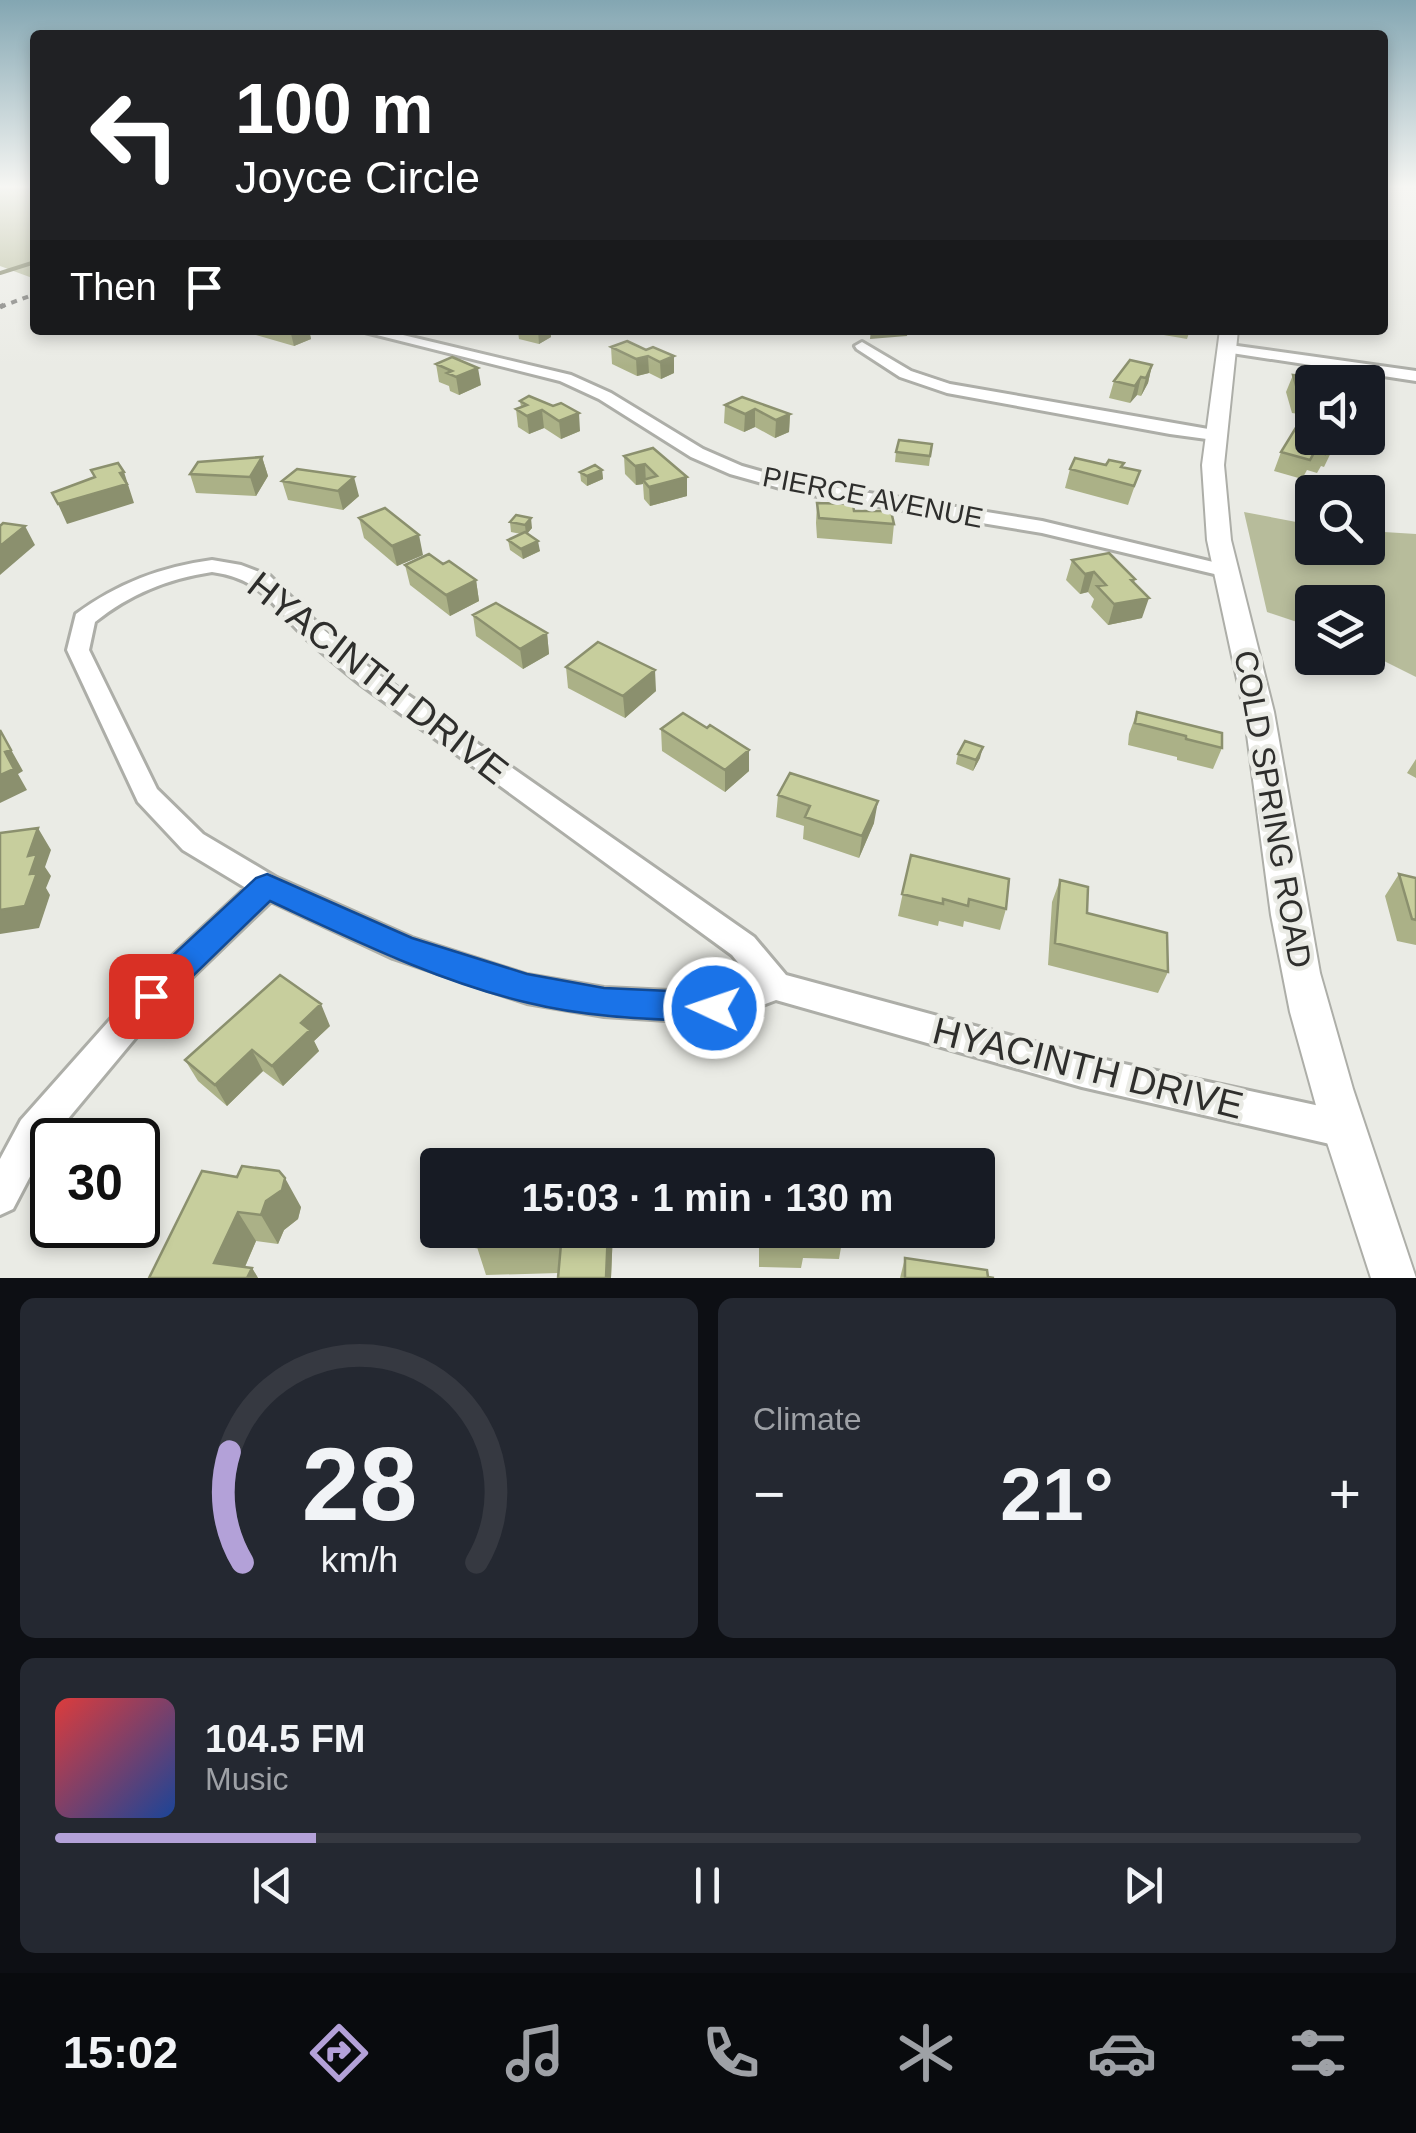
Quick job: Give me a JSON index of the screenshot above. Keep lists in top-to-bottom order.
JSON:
{
  "streets": {
    "street": ["PIERCE AVENUE", "HYACINTH DRIVE", "COLD SPRING ROAD"]
  },
  "crossings": [
    ["PIERCE AVENUE", "COLD SPRING ROAD"],
    ["HYACINTH DRIVE", "COLD SPRING ROAD"]
  ],
  "page": {
    "turn": ["100 m", "Joyce Circle"],
    "then": "Then",
    "limit": "30",
    "trip": "15:03 · 1 min · 130 m",
    "tile": "Climate",
    "heat": ["−", "21°", "+"],
    "song": ["104.5 FM", "Music"],
    "tabs": "15:02",
    "gauge": ["28", "km/h"]
  }
}
